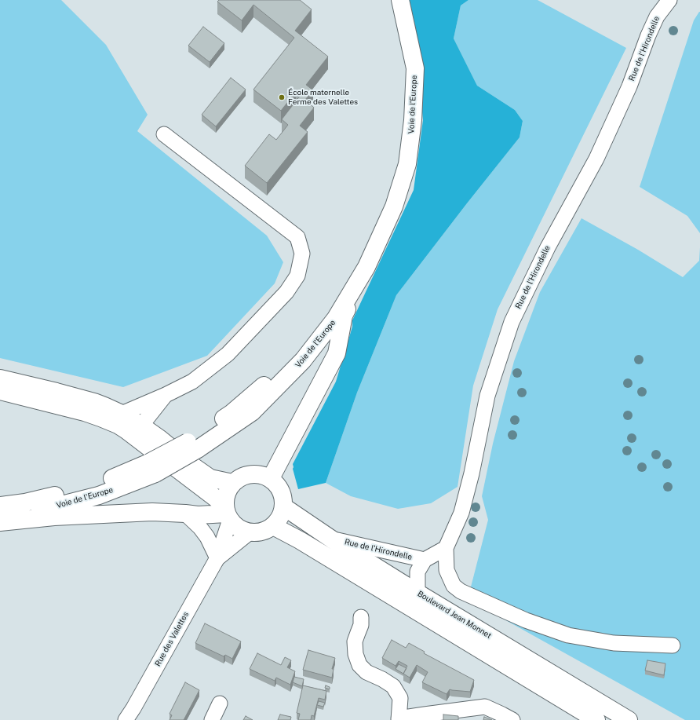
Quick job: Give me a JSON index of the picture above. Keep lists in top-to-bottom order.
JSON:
{
  "streets": {
    "main road": ["Voie de l'Europe", "Boulevard Jean Monnet"],
    "street": ["Rue de l'Hirondelle", "Rue des Valettes"]
  },
  "crossings": [
    ["Rue de l'Hirondelle", "Boulevard Jean Monnet"],
    ["Boulevard Jean Monnet", "Rue des Valettes"]
  ],
  "places": ["École maternelle Ferme des Valettes"]
}
